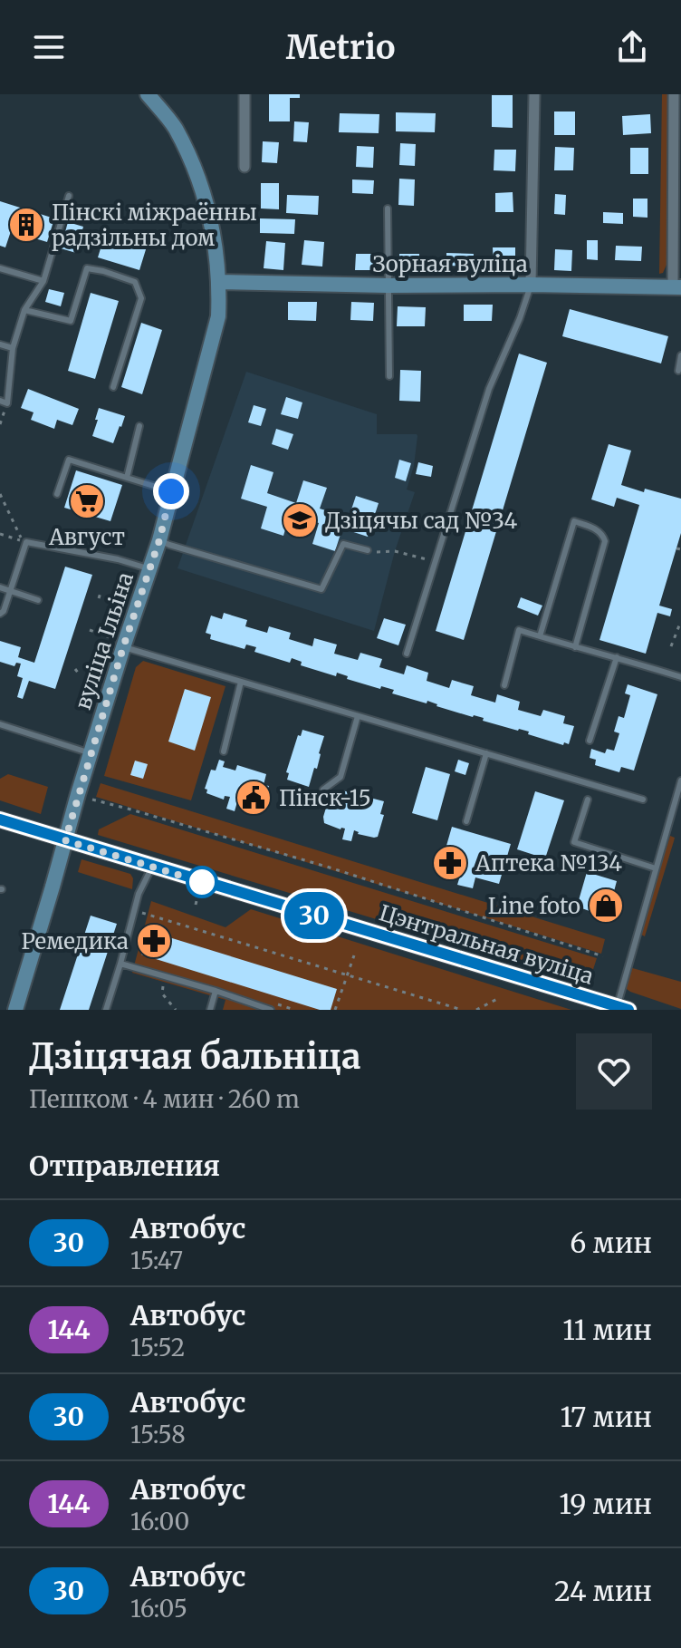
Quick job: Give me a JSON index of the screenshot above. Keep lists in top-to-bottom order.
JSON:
{
  "streets": {
    "street": ["Зорная вуліца", "вуліца Ільіна", "Цэнтральная вуліца"]
  },
  "crossings": [
    ["Зорная вуліца", "вуліца Ільіна"],
    ["вуліца Ільіна", "Цэнтральная вуліца"]
  ],
  "places": {
    "building": ["Пінскі міжраённы радзільны дом"],
    "supermarket": ["Август"],
    "school or university": ["Дзіцячы сад №34"],
    "public building": ["Пінск-15"],
    "pharmacy": ["Аптека №134", "Ремедика"],
    "shop": ["Line foto"]
  },
  "lines": ["bus line 30"],
  "page": {
    "header": "Metrio",
    "on_map": "30",
    "heading": [
      ["Дзіцячая бальніца", "Пешком · 4 мин · 260 m"],
      "Отправления"
    ],
    "list": [
      {
        "mark": "30",
        "name": "Автобус",
        "note": "15:47",
        "value": "6 мин"
      },
      {
        "mark": "144",
        "name": "Автобус",
        "note": "15:52",
        "value": "11 мин"
      },
      {
        "mark": "30",
        "name": "Автобус",
        "note": "15:58",
        "value": "17 мин"
      },
      {
        "mark": "144",
        "name": "Автобус",
        "note": "16:00",
        "value": "19 мин"
      },
      {
        "mark": "30",
        "name": "Автобус",
        "note": "16:05",
        "value": "24 мин"
      }
    ]
  }
}
